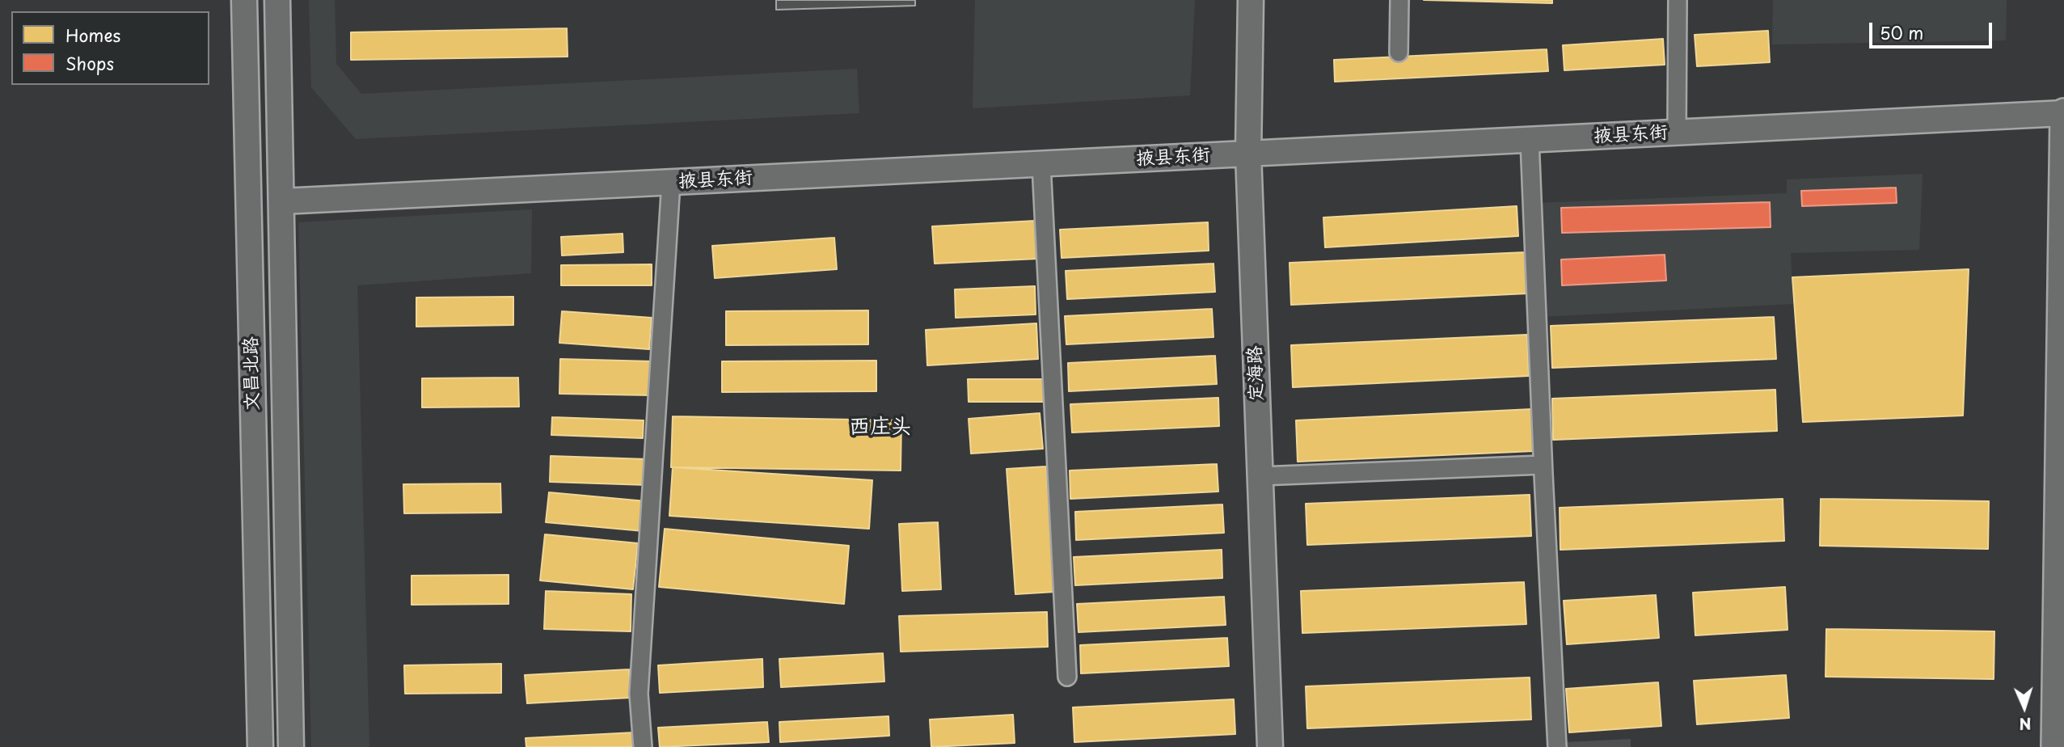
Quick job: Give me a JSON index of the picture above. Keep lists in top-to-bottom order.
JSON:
{
  "streets": {
    "main road": ["掖县东街", "文昌北路", "定海路"]
  },
  "crossings": [
    ["掖县东街", "文昌北路"],
    ["掖县东街", "定海路"]
  ],
  "districts": ["西庄头"],
  "legend": ["Homes", "Shops"],
  "scale_bar": "50 m",
  "north": "bottom"
}
